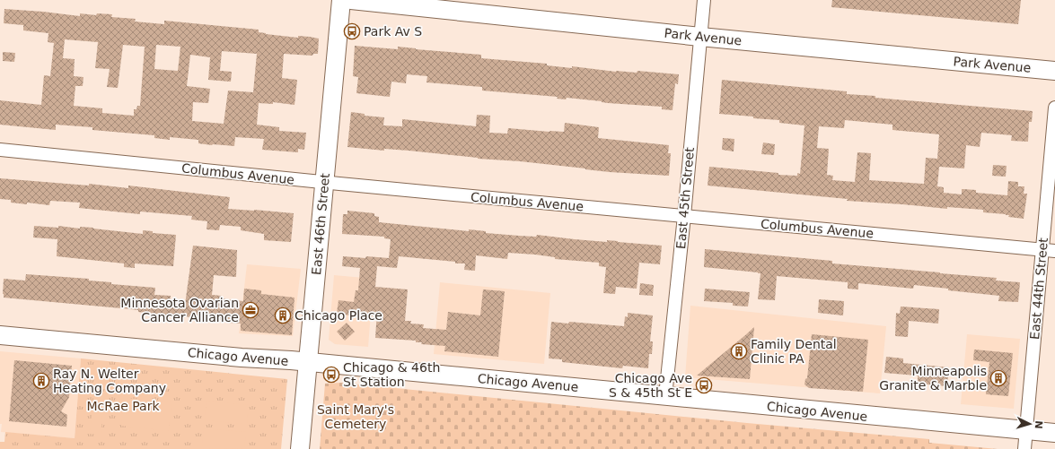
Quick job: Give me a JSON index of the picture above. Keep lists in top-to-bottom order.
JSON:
{
  "streets": {
    "street": [
      "Park Avenue",
      "Columbus Avenue",
      "East 45th Street",
      "East 46th Street",
      "East 44th Street",
      "Chicago Avenue"
    ]
  },
  "crossings": [
    ["Park Avenue", "East 45th Street"],
    ["Columbus Avenue", "East 45th Street"],
    ["Columbus Avenue", "East 46th Street"],
    ["Columbus Avenue", "East 44th Street"],
    ["East 45th Street", "Chicago Avenue"],
    ["East 46th Street", "Chicago Avenue"],
    ["East 44th Street", "Chicago Avenue"]
  ],
  "parks": ["McRae Park", "Saint Mary's Cemetery"],
  "places": {
    "bus stop": ["Park Av S", "Chicago & 46th St Station", "Chicago Ave S & 45th St E"],
    "office": ["Minnesota Ovarian Cancer Alliance"],
    "building": [
      "Chicago Place",
      "Family Dental Clinic PA",
      "Minneapolis Granite & Marble",
      "Ray N. Welter Heating Company"
    ]
  },
  "north": "right"
}
